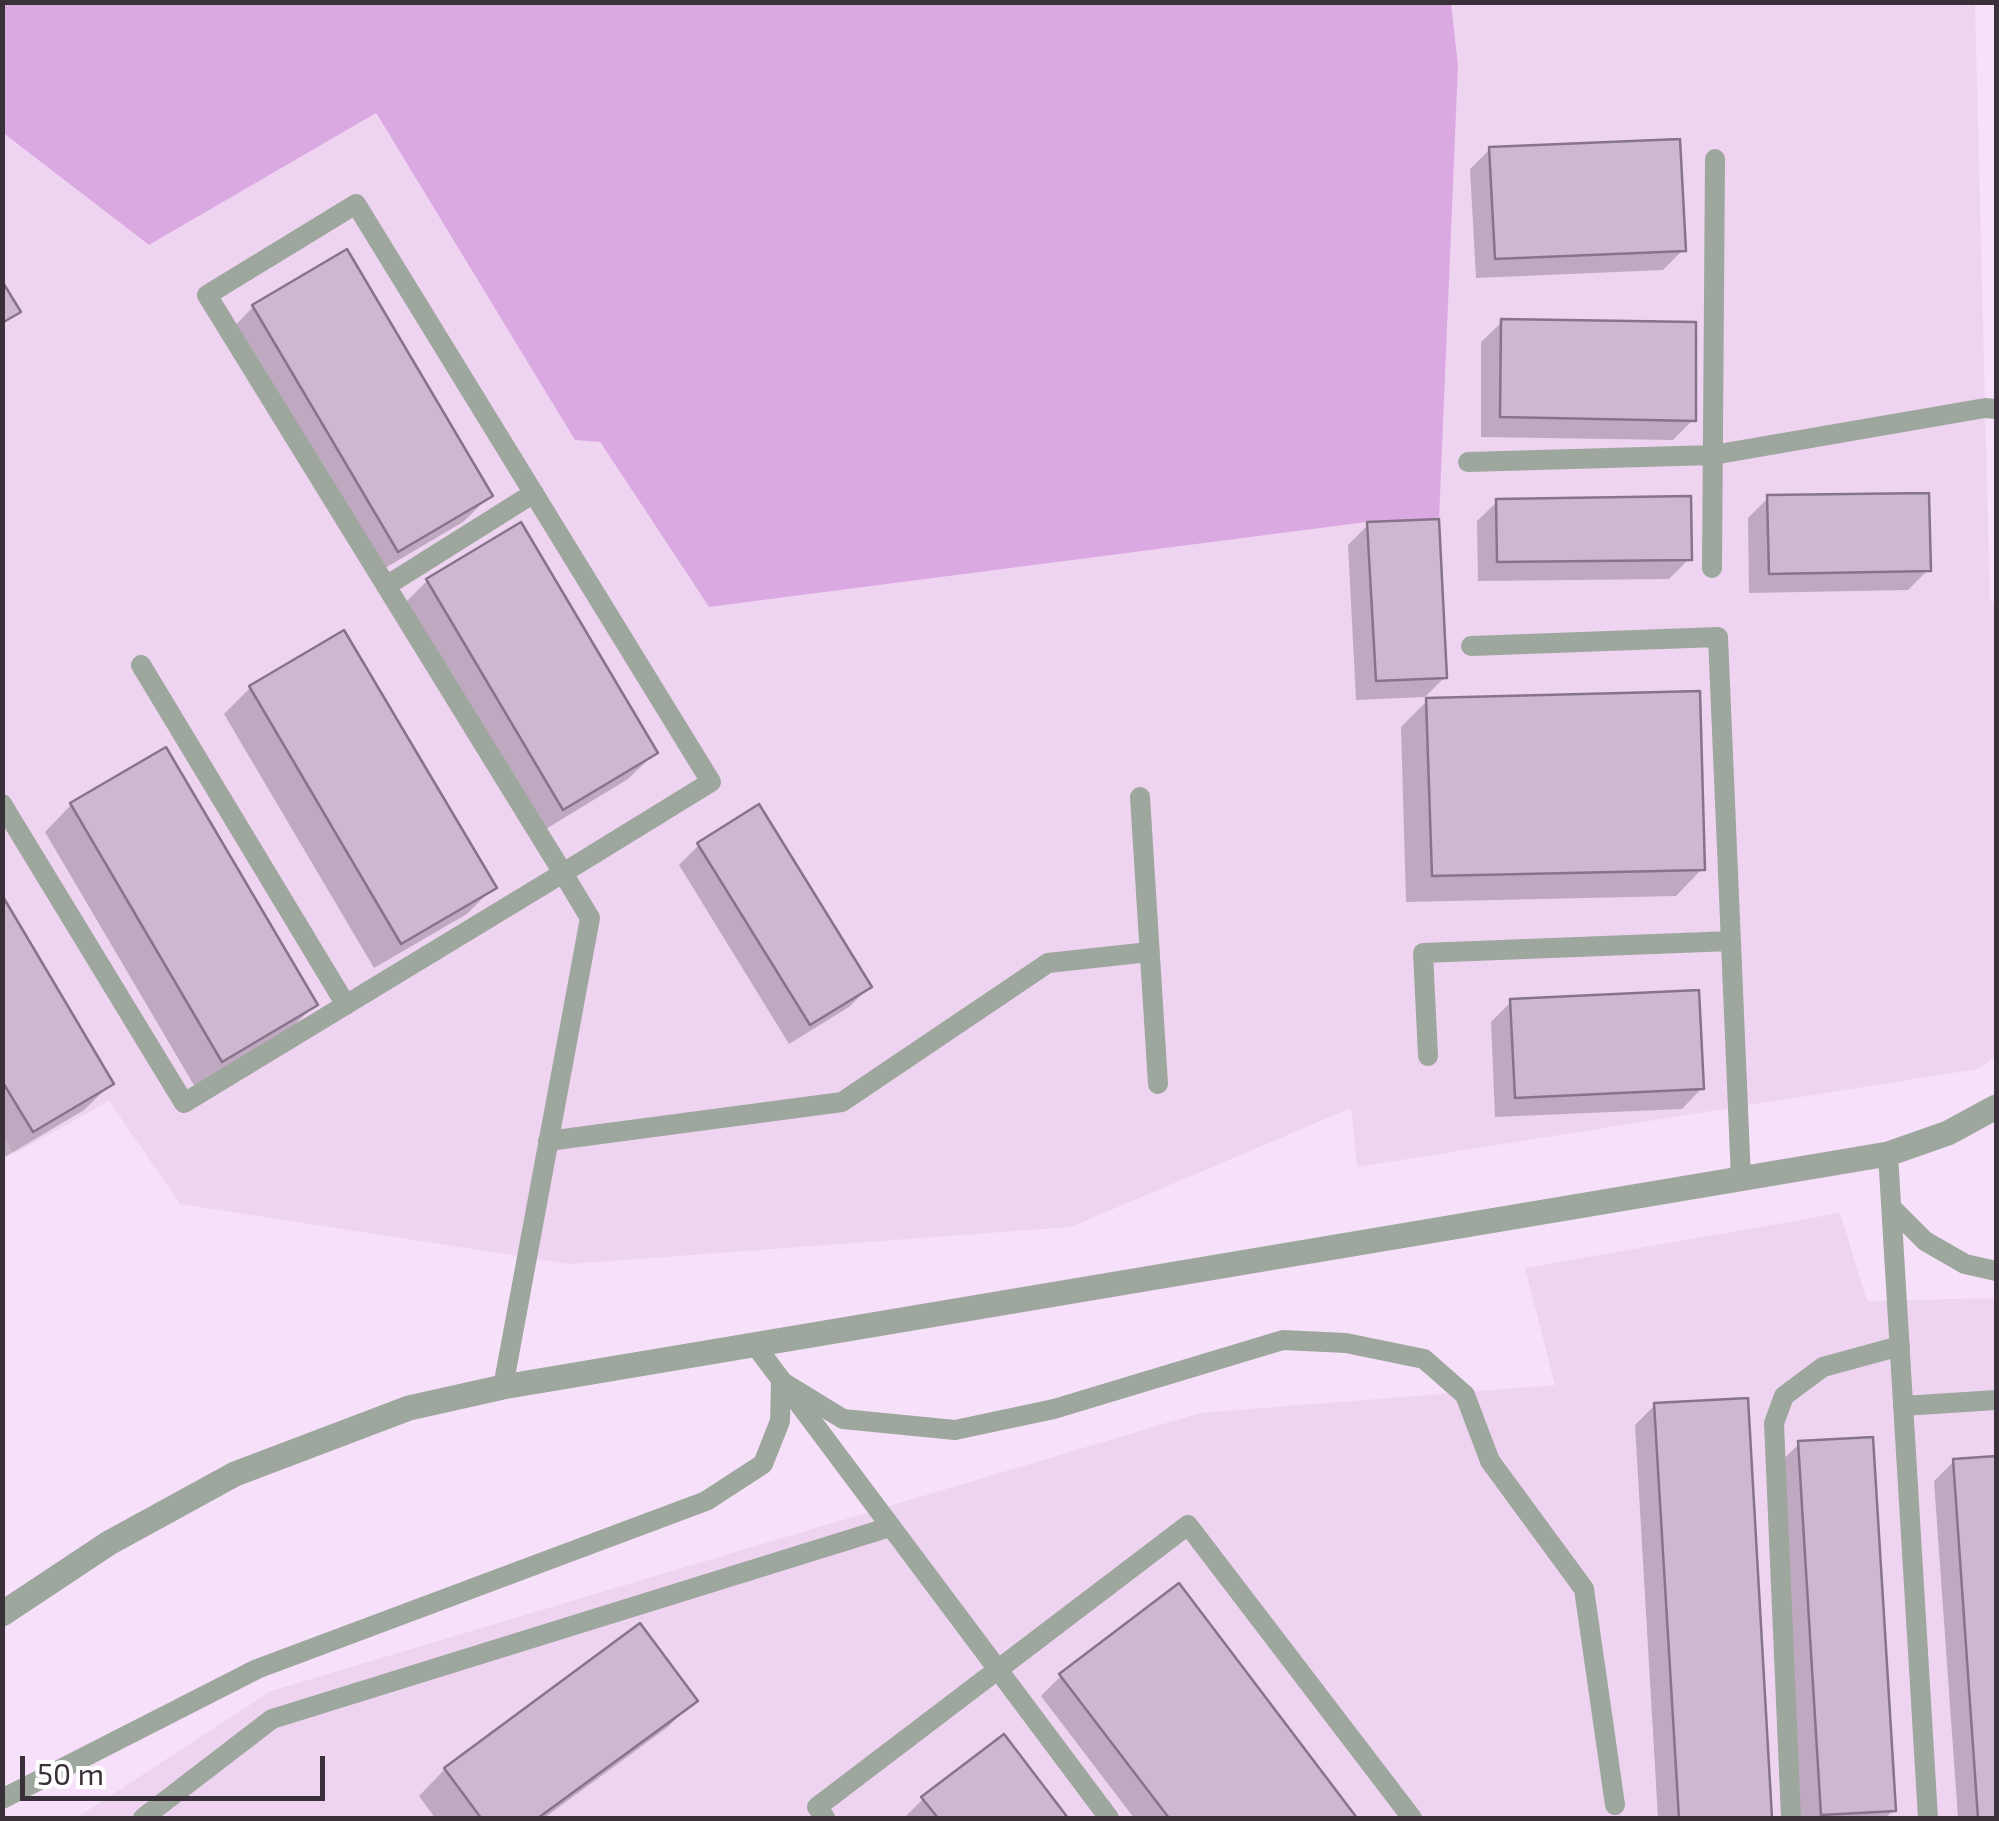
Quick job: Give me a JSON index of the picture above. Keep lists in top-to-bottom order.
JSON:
{
  "scale_bar": "50 m"
}
